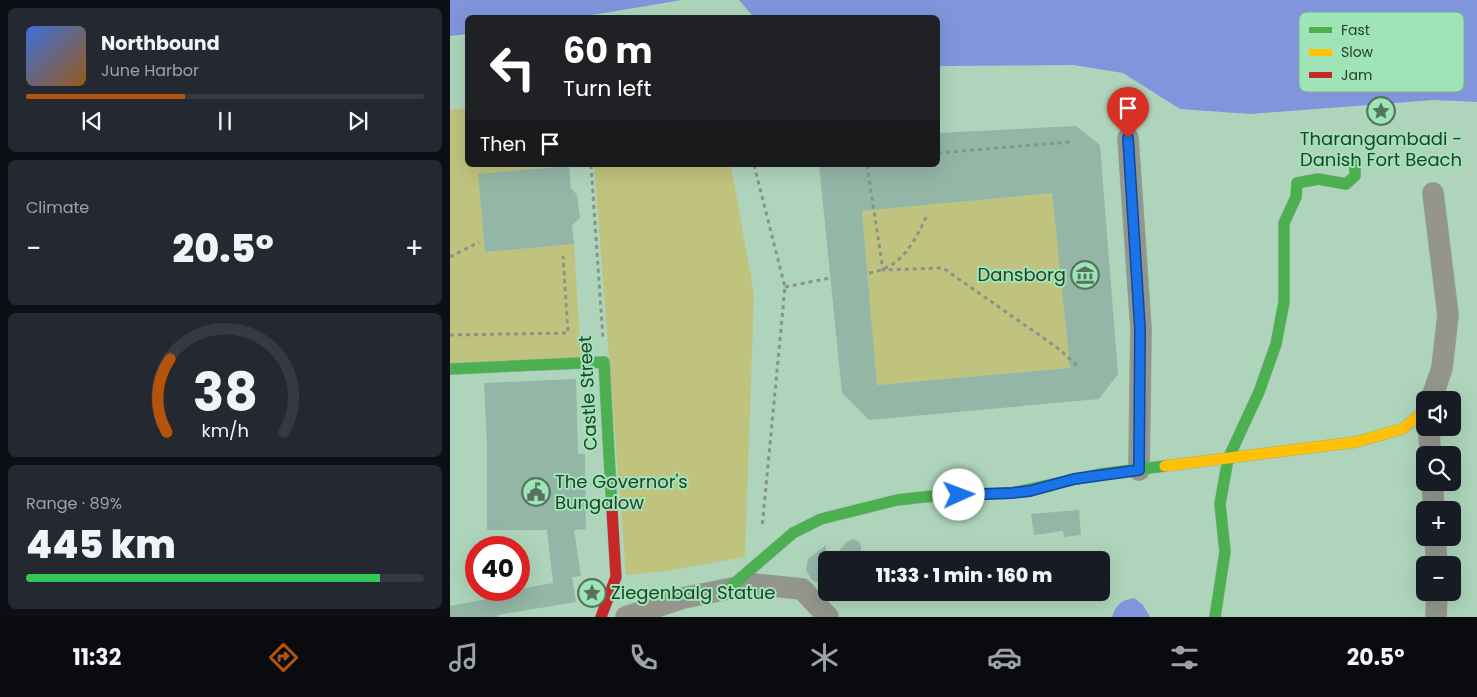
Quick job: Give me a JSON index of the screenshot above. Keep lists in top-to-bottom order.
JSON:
{
  "streets": {
    "street": ["Castle Street"]
  },
  "places": {
    "place": ["Tharangambadi - Danish Fort Beach", "Ziegenbalg Statue"],
    "museum": ["Dansborg"],
    "public building": ["The Governor's Bungalow"]
  },
  "legend": ["Fast", "Slow", "Jam"],
  "page": {
    "turn": ["60 m", "Turn left"],
    "song": ["Northbound", "June Harbor"],
    "then": "Then",
    "tile": [
      "Climate",
      ["Range · 89%", "445 km"]
    ],
    "heat": ["−", "20.5°", "+"],
    "map_buttons": ["+", "−"],
    "limit": "40",
    "trip": "11:33 · 1 min · 160 m",
    "tabs": ["11:32", "20.5°"],
    "gauge": ["38", "km/h"]
  }
}
